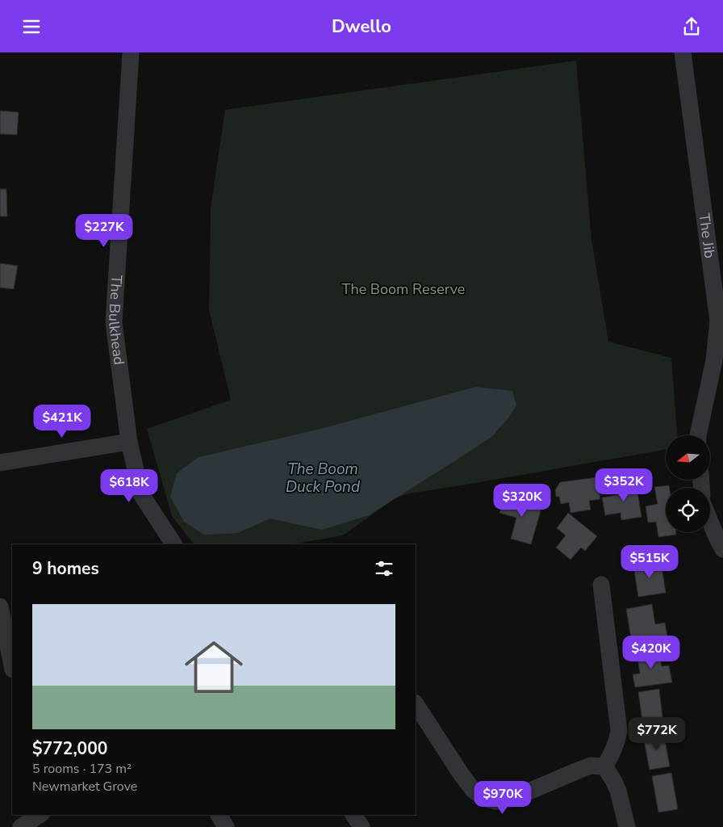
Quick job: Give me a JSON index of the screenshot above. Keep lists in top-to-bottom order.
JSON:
{
  "streets": {
    "street": ["The Jib", "The Bulkhead"]
  },
  "water": ["The Boom Duck Pond"],
  "parks": ["The Boom Reserve"],
  "north": "left",
  "page": {
    "header": "Dwello",
    "price": [
      "$227K",
      "$421K",
      "$352K",
      "$618K",
      "$320K",
      "$515K",
      "$420K",
      "$772K",
      "$970K"
    ],
    "heading": "9 homes",
    "list": [
      {
        "name": "$772,000",
        "note": "5 rooms · 173 m² · Newmarket Grove"
      }
    ]
  }
}
